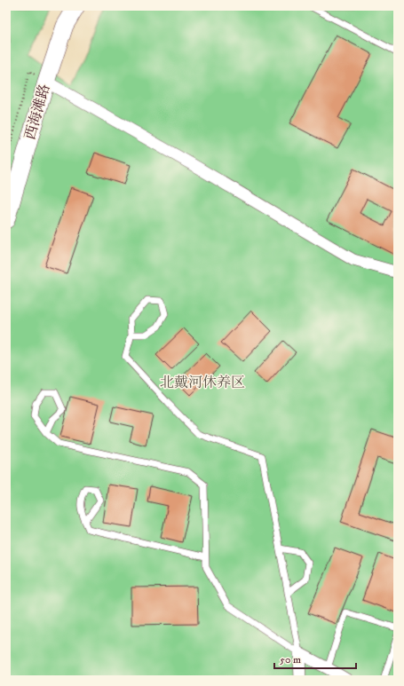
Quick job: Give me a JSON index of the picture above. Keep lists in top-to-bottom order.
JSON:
{
  "streets": {
    "main road": ["西海滩路"]
  },
  "parks": ["北戴河休养区"],
  "scale_bar": "50 m"
}
